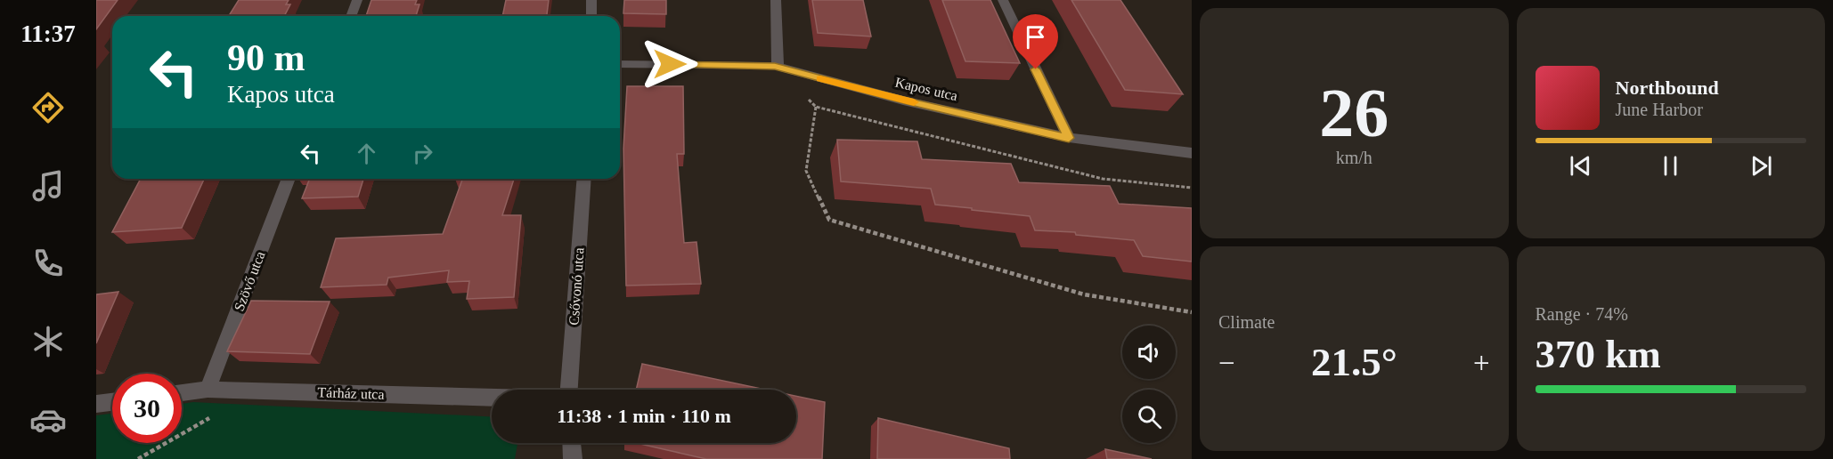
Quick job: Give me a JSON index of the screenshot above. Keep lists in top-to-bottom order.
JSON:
{
  "streets": {
    "street": [
      "Kapos utca",
      "Szövő utca",
      "Csővonó utca",
      "Tárház utca"
    ]
  },
  "crossings": [
    ["Szövő utca", "Tárház utca"]
  ],
  "page": {
    "tabs": "11:37",
    "tile": [
      ["26", "km/h"],
      "Climate",
      ["Range · 74%", "370 km"]
    ],
    "turn": ["90 m", "Kapos utca"],
    "song": ["Northbound", "June Harbor"],
    "heat": ["−", "21.5°", "+"],
    "limit": "30",
    "trip": "11:38 · 1 min · 110 m"
  }
}
